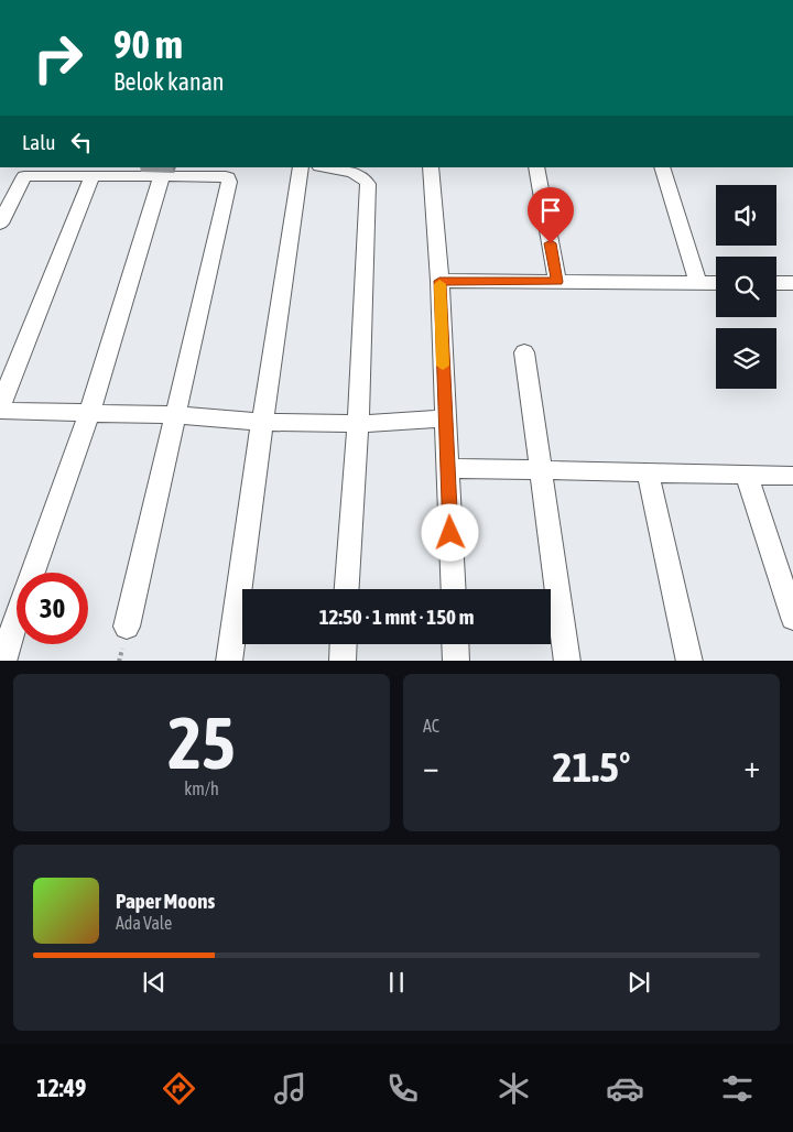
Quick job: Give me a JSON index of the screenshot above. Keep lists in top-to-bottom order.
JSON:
{
  "page": {
    "turn": ["90 m", "Belok kanan"],
    "then": "Lalu",
    "limit": "30",
    "trip": "12:50 · 1 mnt · 150 m",
    "tile": [
      ["25", "km/h"],
      "AC"
    ],
    "heat": ["−", "21.5°", "+"],
    "song": ["Paper Moons", "Ada Vale"],
    "tabs": "12:49"
  }
}
